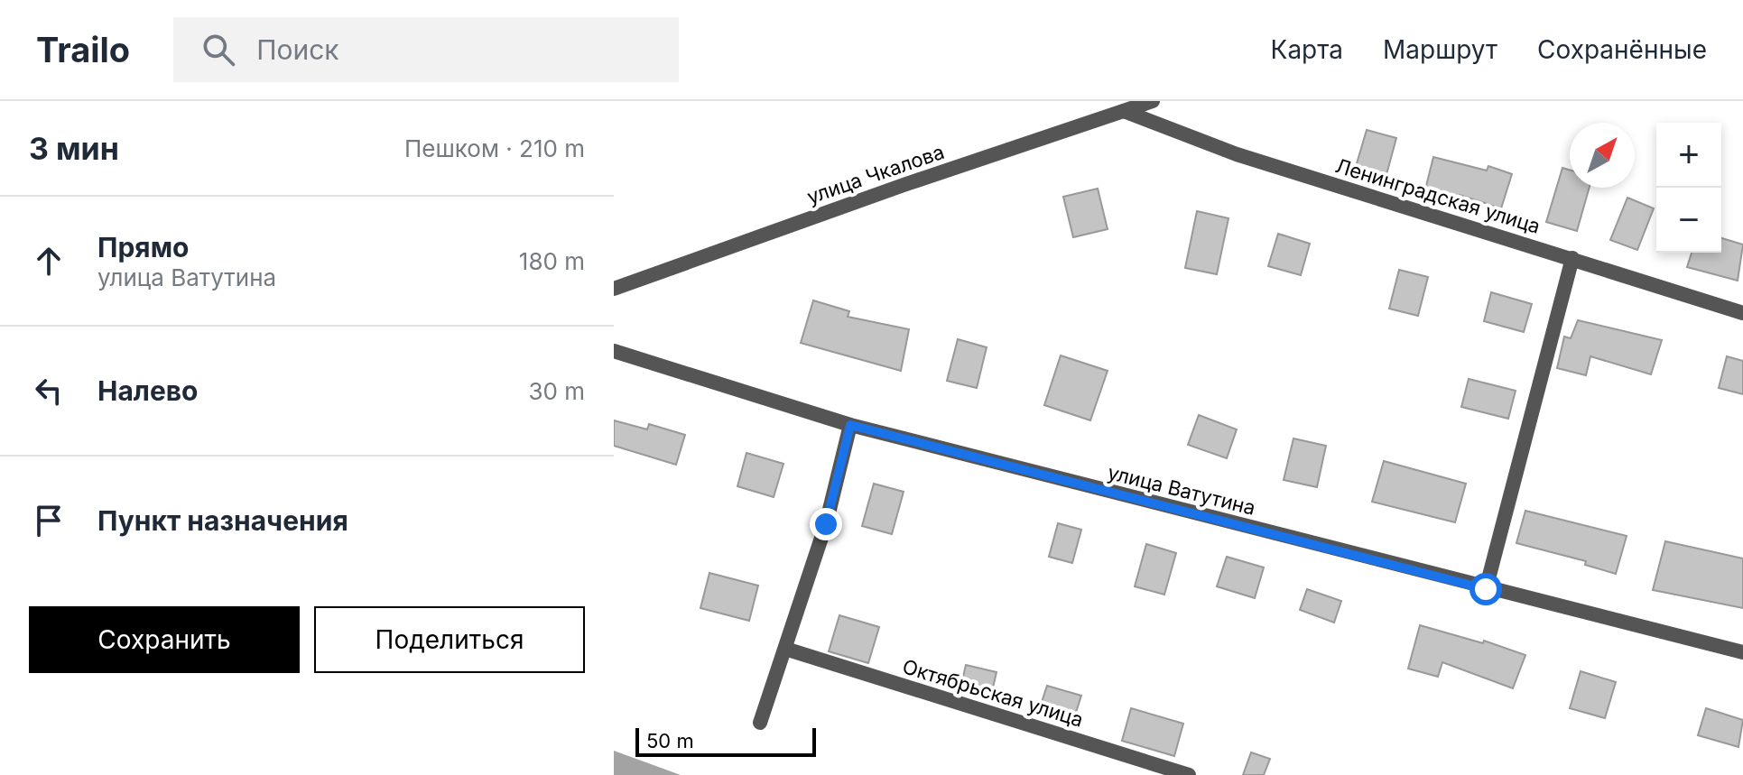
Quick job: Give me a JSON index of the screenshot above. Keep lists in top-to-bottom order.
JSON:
{
  "streets": {
    "street": [
      "улица Чкалова",
      "Ленинградская улица",
      "улица Ватутина",
      "Октябрьская улица"
    ]
  },
  "crossings": [
    ["улица Чкалова", "Ленинградская улица"]
  ],
  "scale_bar": "50 m",
  "north": "top right",
  "page": {
    "header": "Trailo",
    "search": "Поиск",
    "nav": ["Карта", "Маршрут", "Сохранённые"],
    "heading": ["3 мин", "Пешком · 210 m"],
    "map_buttons": ["+", "−"],
    "list": [
      ["Прямо", "улица Ватутина", "180 m"],
      ["Налево", "30 m"],
      "Пункт назначения"
    ],
    "buttons": ["Сохранить", "Поделиться"],
    "scale": "50 m"
  }
}
